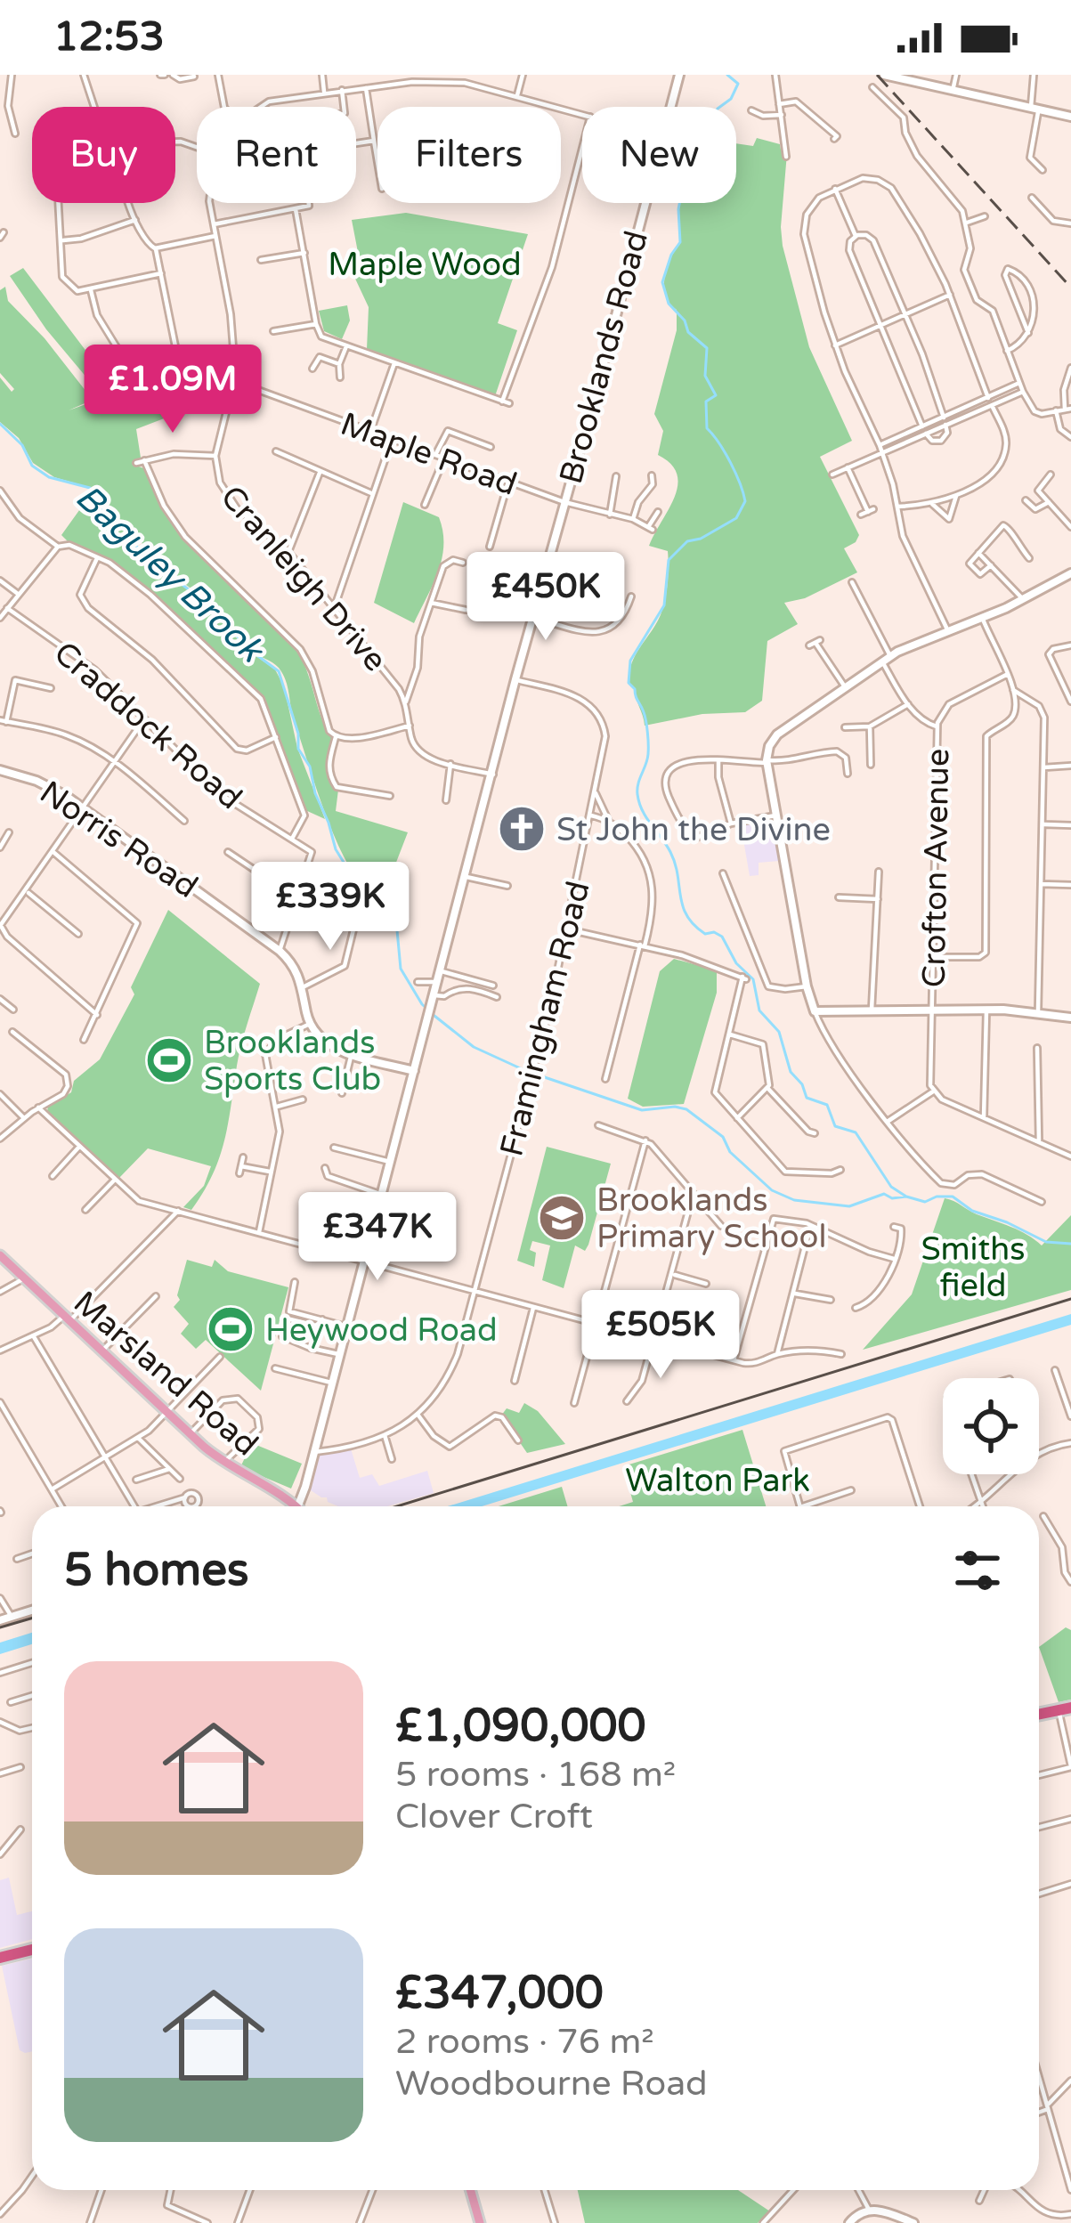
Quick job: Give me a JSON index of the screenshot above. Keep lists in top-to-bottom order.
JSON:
{
  "streets": {
    "main road": ["Marsland Road"],
    "street": [
      "Brooklands Road",
      "Maple Road",
      "Cranleigh Drive",
      "Craddock Road",
      "Norris Road",
      "Crofton Avenue",
      "Framingham Road"
    ]
  },
  "crossings": [
    ["Brooklands Road", "Maple Road"],
    ["Brooklands Road", "Framingham Road"],
    ["Maple Road", "Cranleigh Drive"]
  ],
  "water": ["Baguley Brook"],
  "parks": ["Maple Wood", "Smiths field", "Walton Park"],
  "places": {
    "church": ["St John the Divine"],
    "sports": ["Brooklands Sports Club", "Heywood Road"],
    "school or university": ["Brooklands Primary School"]
  },
  "page": {
    "status": "12:53",
    "chip": [
      "Buy",
      "Rent",
      "Filters",
      "New"
    ],
    "price": [
      "£1.09M",
      "£450K",
      "£339K",
      "£347K",
      "£505K"
    ],
    "heading": "5 homes",
    "list": [
      {
        "name": "£1,090,000",
        "note": "5 rooms · 168 m² · Clover Croft"
      },
      {
        "name": "£347,000",
        "note": "2 rooms · 76 m² · Woodbourne Road"
      }
    ]
  }
}
